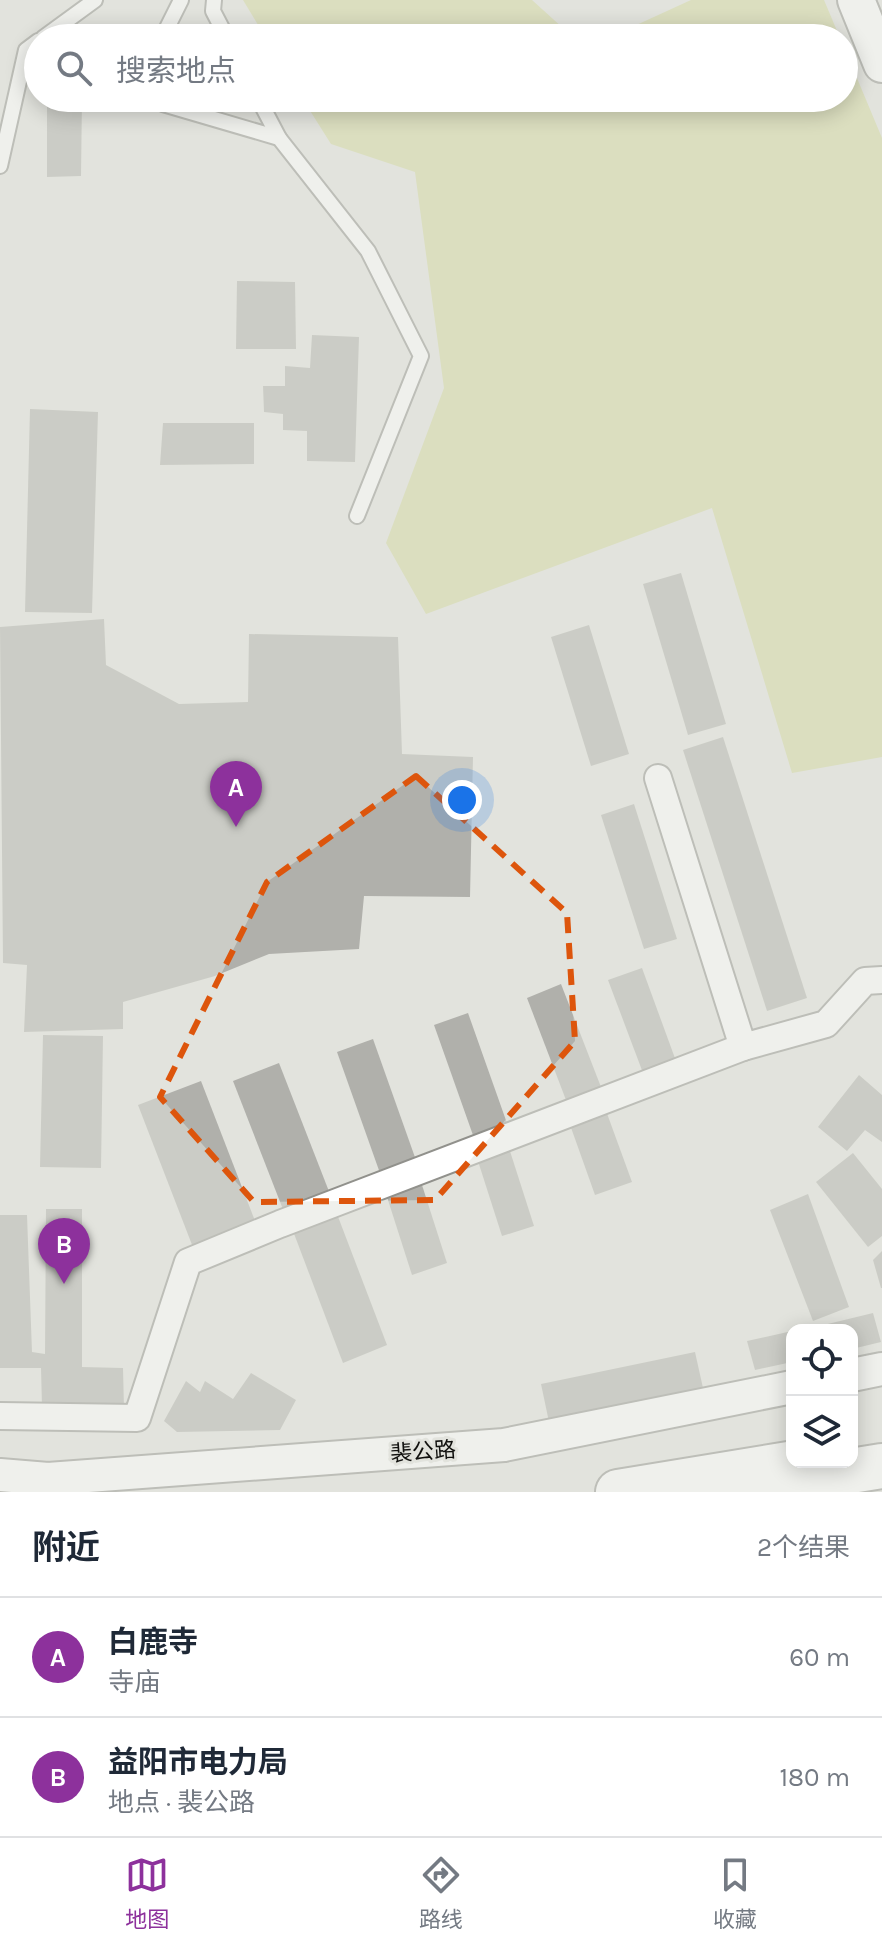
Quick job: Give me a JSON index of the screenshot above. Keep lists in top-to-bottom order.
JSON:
{
  "streets": {
    "street": ["裴公路"]
  },
  "page": {
    "search": "搜索地点",
    "pins": ["A", "B"],
    "heading": ["附近", "2个结果"],
    "list": [
      {
        "mark": "A",
        "name": "白鹿寺",
        "note": "寺庙",
        "value": "60 m"
      },
      {
        "mark": "B",
        "name": "益阳市电力局",
        "note": "地点 · 裴公路",
        "value": "180 m"
      }
    ],
    "nav": ["地图", "路线", "收藏"]
  }
}
